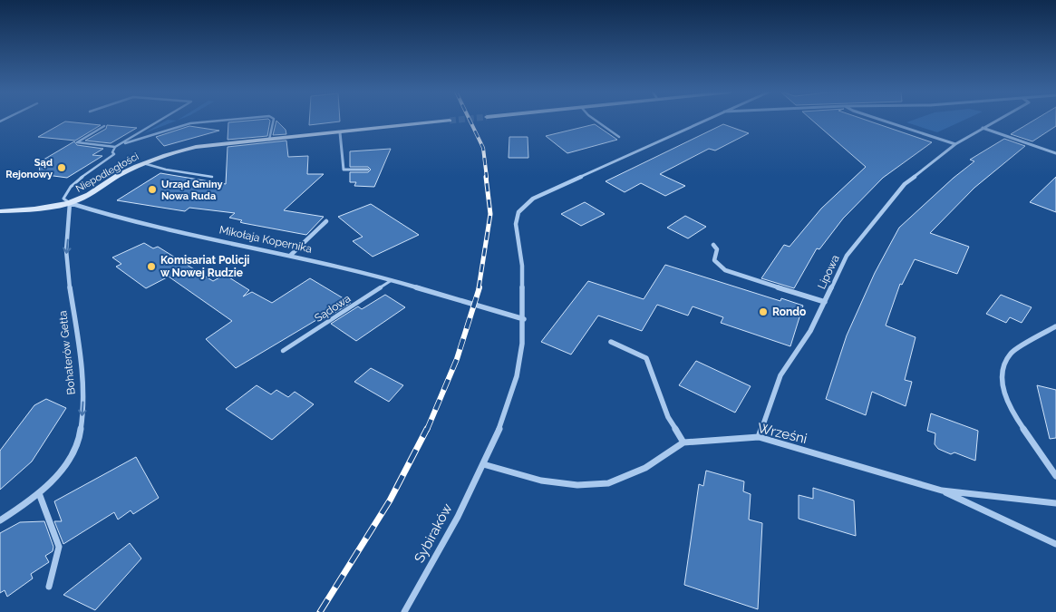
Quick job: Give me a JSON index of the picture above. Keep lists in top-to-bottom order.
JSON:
{
  "streets": {
    "street": [
      "Niepodległości",
      "Mikołaja Kopernika",
      "Lipowa",
      "Bohaterów Getta",
      "Wrześni",
      "Sybiraków"
    ],
    "lane": ["Sądowa"]
  },
  "crossings": [
    ["Niepodległości", "Mikołaja Kopernika"],
    ["Niepodległości", "Bohaterów Getta"],
    ["Mikołaja Kopernika", "Sądowa"],
    ["Mikołaja Kopernika", "Bohaterów Getta"],
    ["Mikołaja Kopernika", "Sybiraków"],
    ["Lipowa", "Wrześni"],
    ["Wrześni", "Sybiraków"]
  ],
  "one_way": ["Bohaterów Getta"],
  "places": [
    "Sąd Rejonowy",
    "Urząd Gminy Nowa Ruda",
    "Komisariat Policji w Nowej Rudzie",
    "Rondo"
  ]
}
